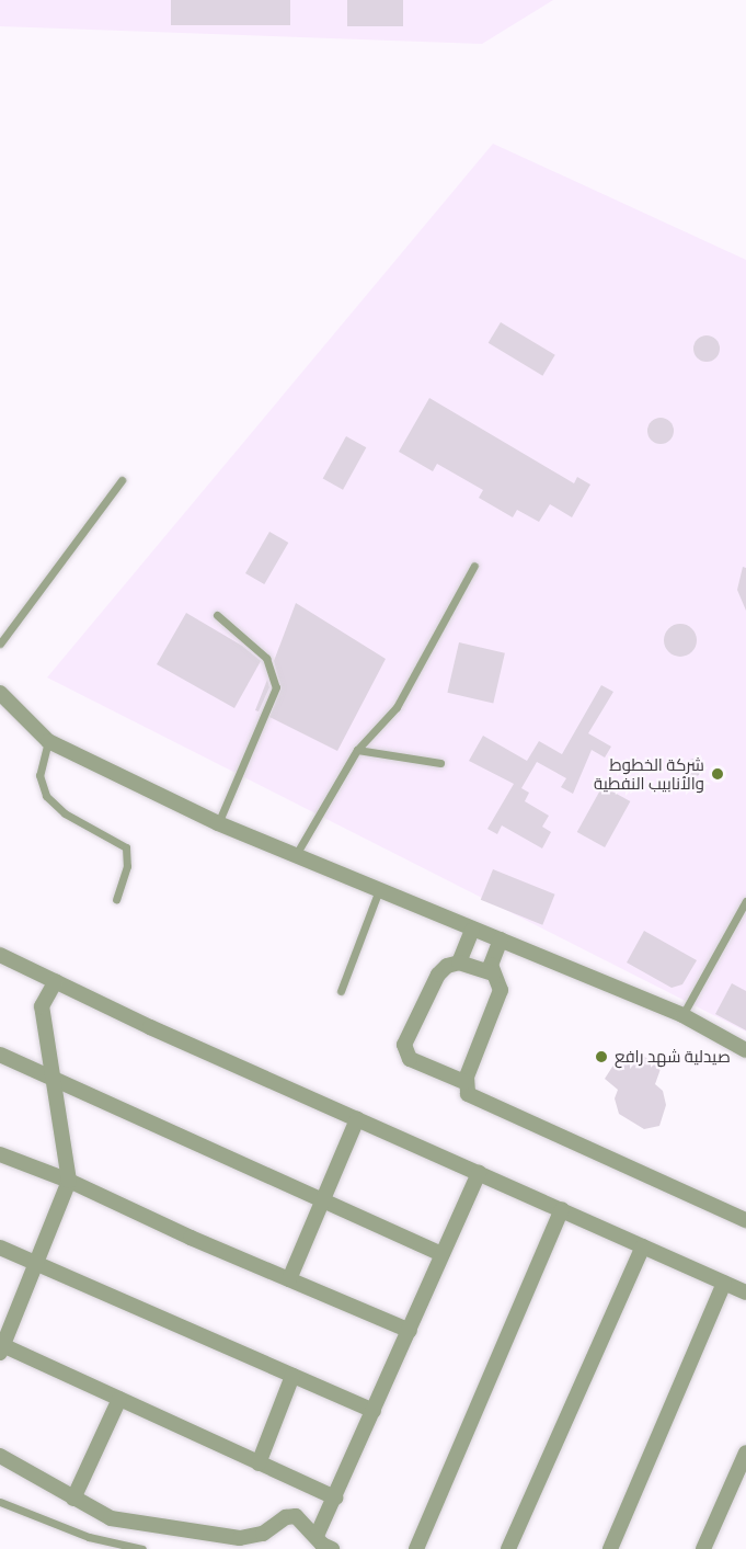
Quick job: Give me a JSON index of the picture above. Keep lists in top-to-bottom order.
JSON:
{
  "places": ["شركة الخطوط والأنابيب النفطية", "صيدلية شهد رافع"]
}
